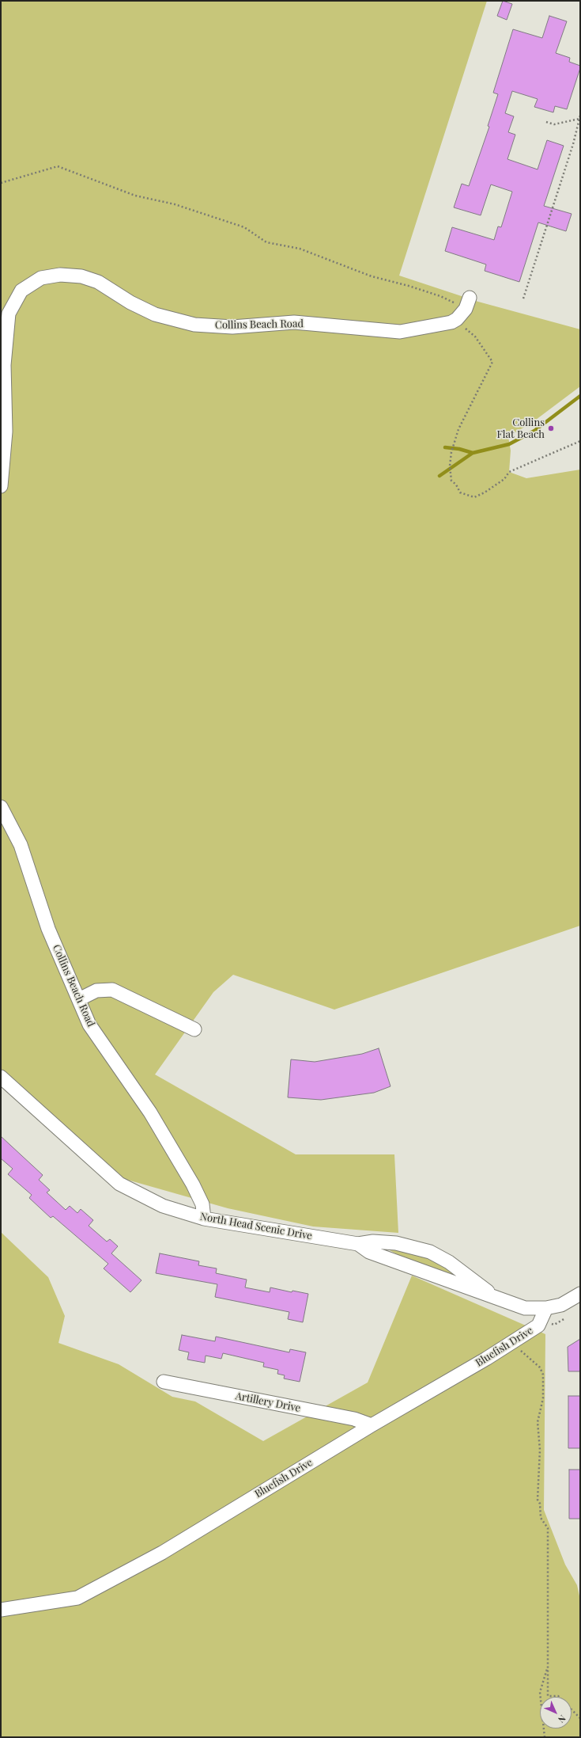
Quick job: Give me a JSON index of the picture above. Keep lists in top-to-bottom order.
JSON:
{
  "streets": {
    "street": [
      "Collins Beach Road",
      "North Head Scenic Drive",
      "Bluefish Drive",
      "Artillery Drive"
    ]
  },
  "crossings": [
    ["Collins Beach Road", "North Head Scenic Drive"],
    ["North Head Scenic Drive", "Bluefish Drive"],
    ["Bluefish Drive", "Artillery Drive"]
  ],
  "places": ["Collins Flat Beach"],
  "north": "bottom right"
}
